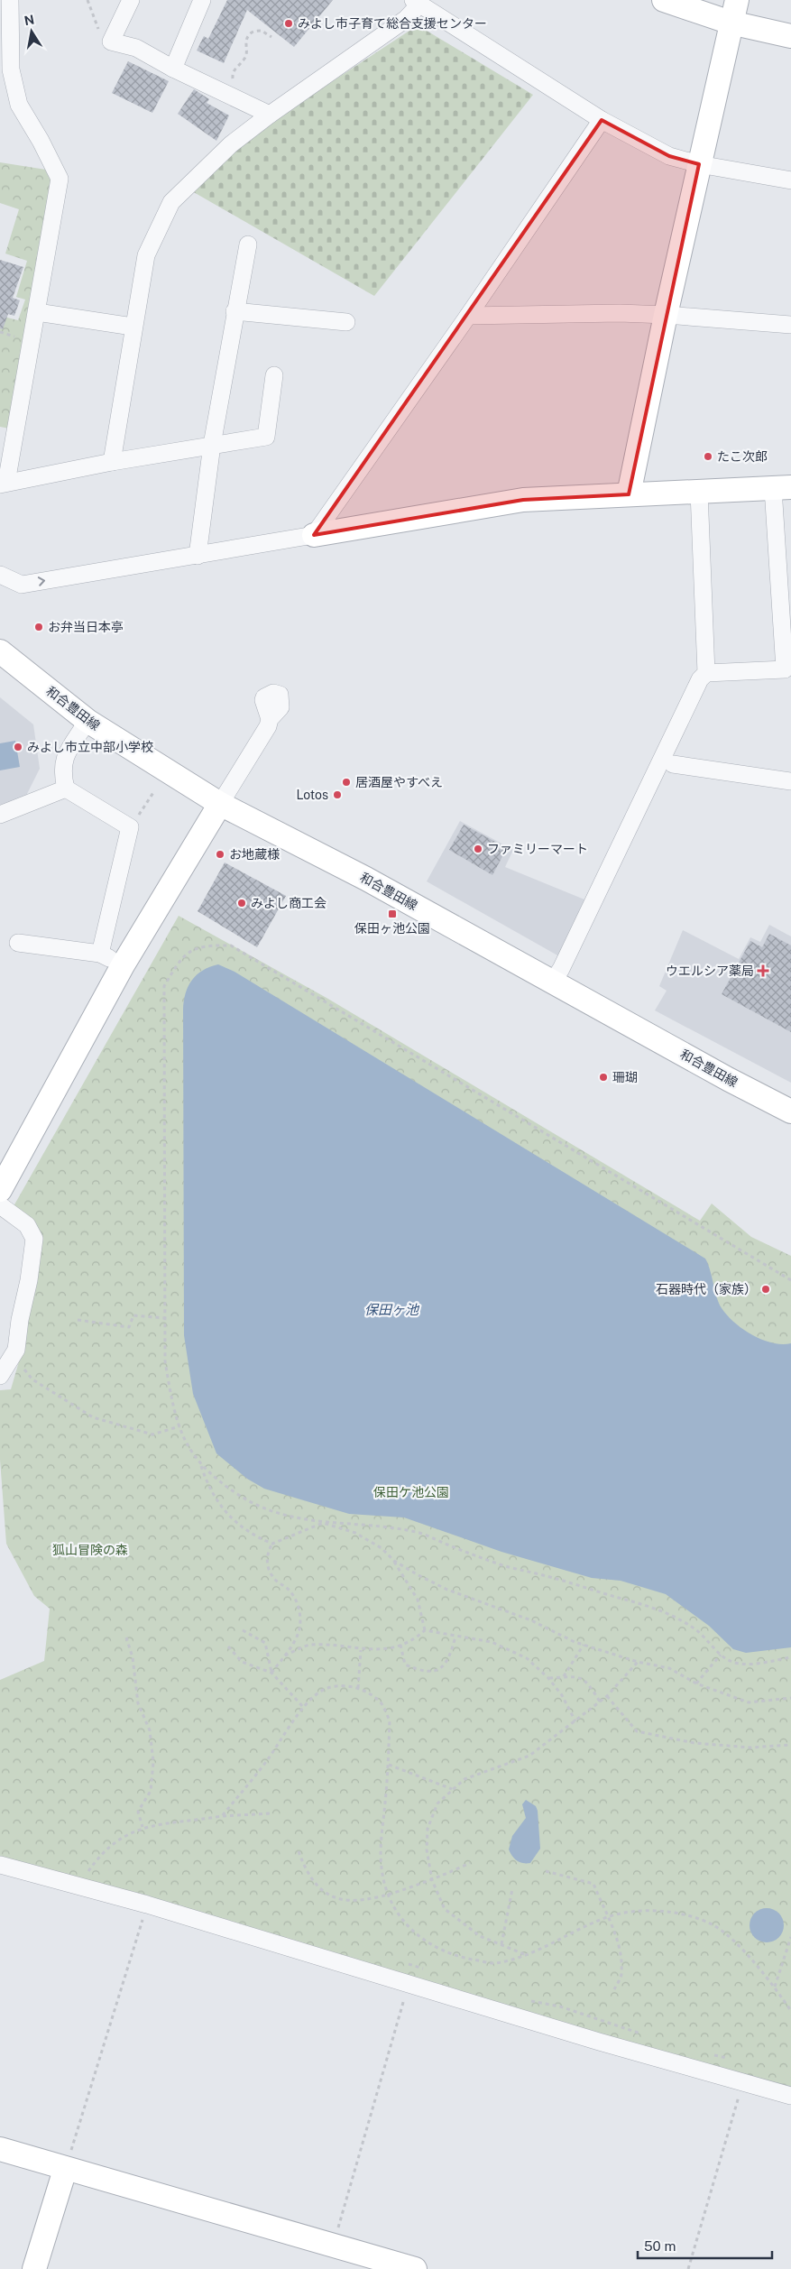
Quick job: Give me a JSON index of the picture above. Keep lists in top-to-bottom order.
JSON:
{
  "streets": {
    "street": ["和合豊田線"]
  },
  "water": ["保田ヶ池"],
  "parks": ["保田ケ池公園", "狐山冒険の森"],
  "places": {
    "other": [
      "みよし市子育て総合支援センター",
      "たこ次郎",
      "お弁当日本亭",
      "みよし市立中部小学校",
      "居酒屋やすべえ",
      "Lotos",
      "ファミリーマート",
      "お地蔵様",
      "みよし商工会",
      "珊瑚",
      "石器時代（家族）"
    ],
    "transit": ["保田ヶ池公園"],
    "health": ["ウエルシア薬局"]
  },
  "scale_bar": "50 m",
  "north": "top"
}
